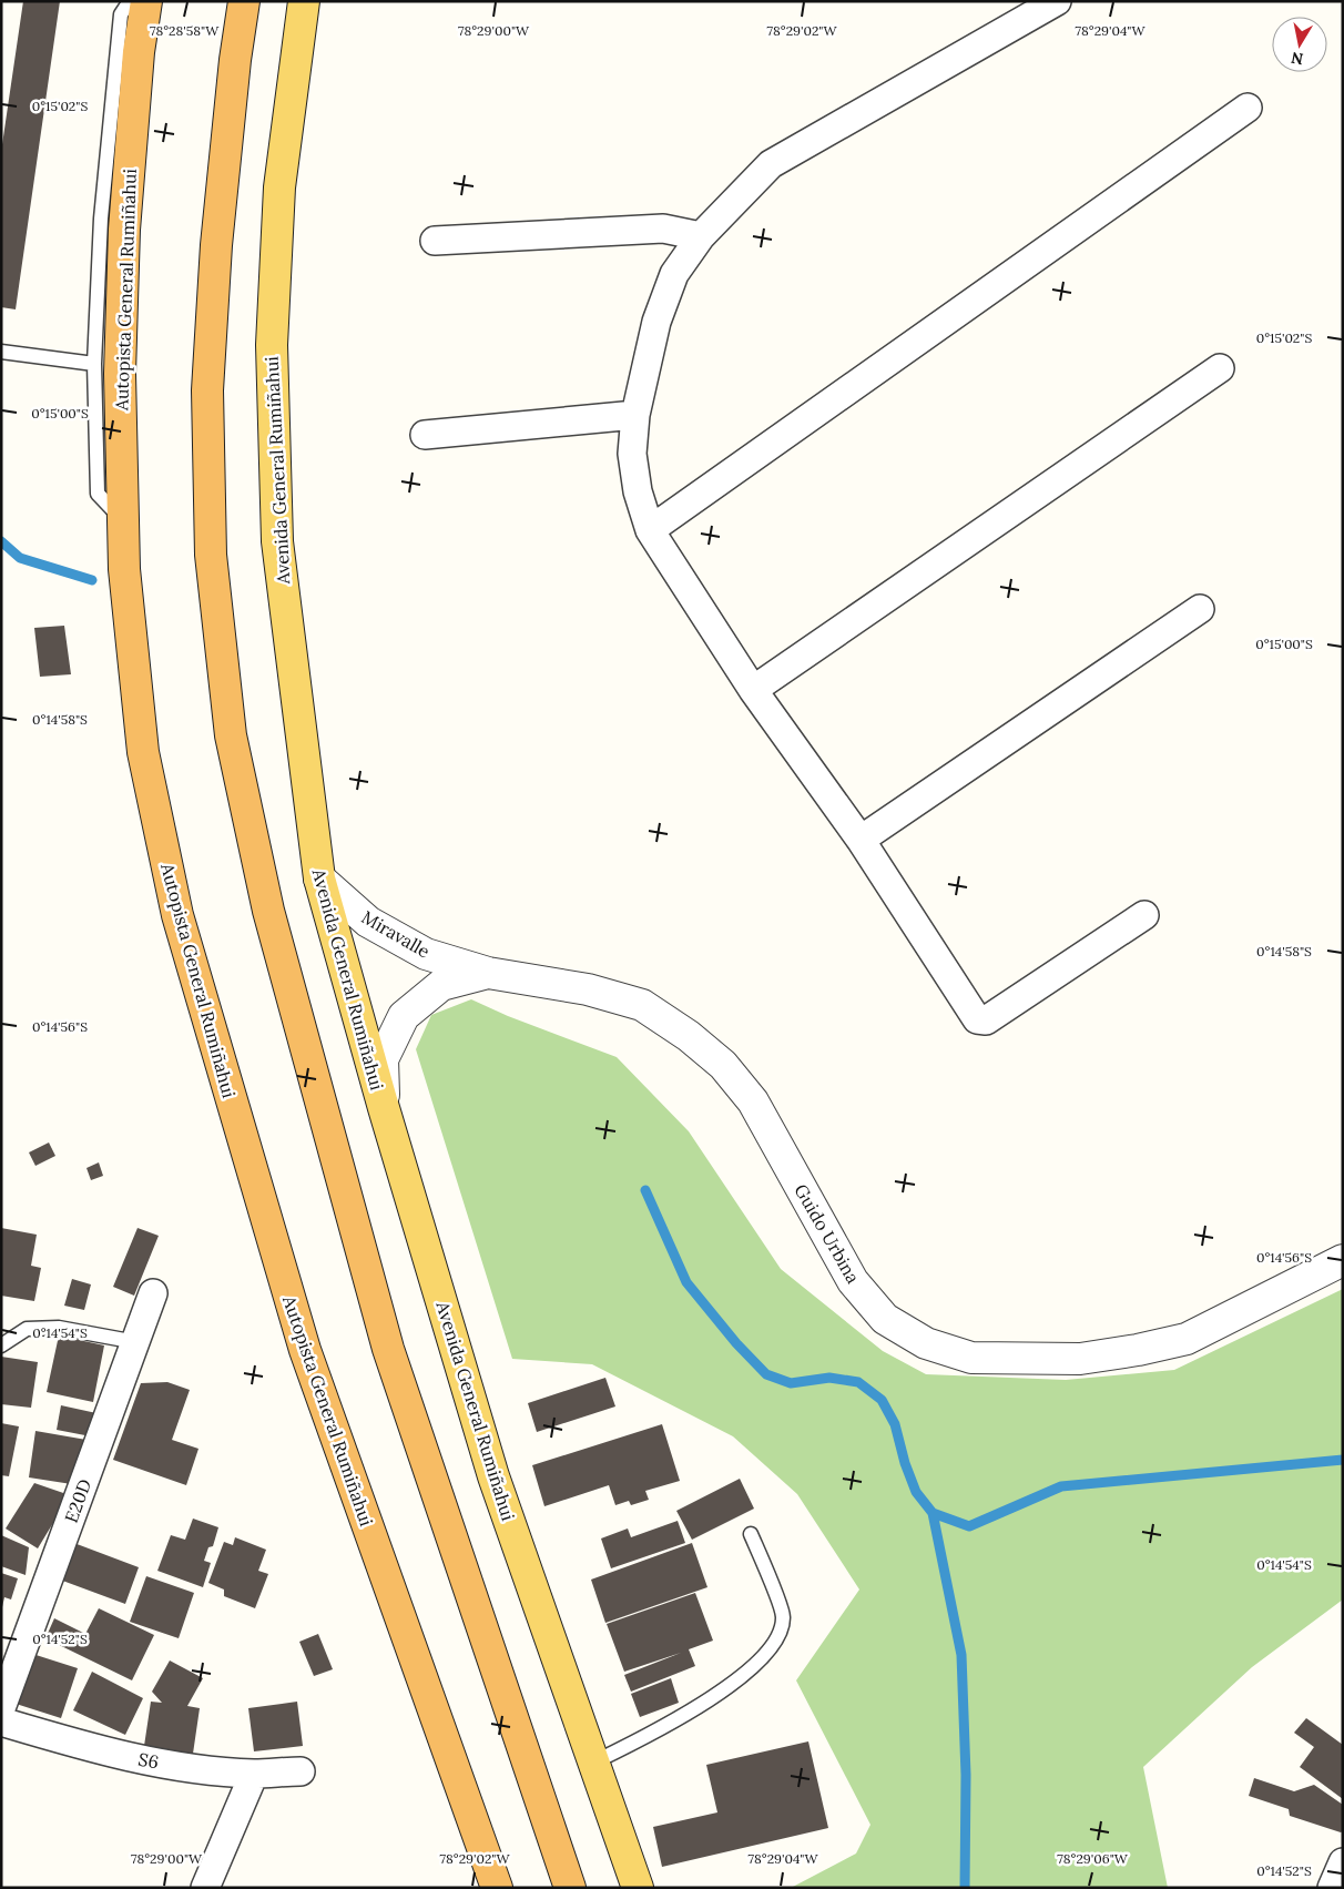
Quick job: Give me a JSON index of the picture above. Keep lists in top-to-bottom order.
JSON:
{
  "streets": {
    "highway": ["Autopista General Rumiñahui"],
    "main road": ["Avenida General Rumiñahui"],
    "street": [
      "Miravalle",
      "Guido Urbina",
      "E20D",
      "S6"
    ]
  },
  "crossings": [
    ["Avenida General Rumiñahui", "Miravalle"],
    ["Miravalle", "Guido Urbina"]
  ],
  "north": "bottom",
  "coordinates": [
    "78°29'00\"W",
    "78°29'02\"W",
    "78°29'04\"W",
    "78°28'58\"W",
    "0°15'02\"S",
    "0°15'00\"S",
    "0°14'58\"S",
    "0°14'56\"S",
    "0°14'54\"S",
    "0°14'52\"S",
    "78°29'06\"W"
  ]
}
